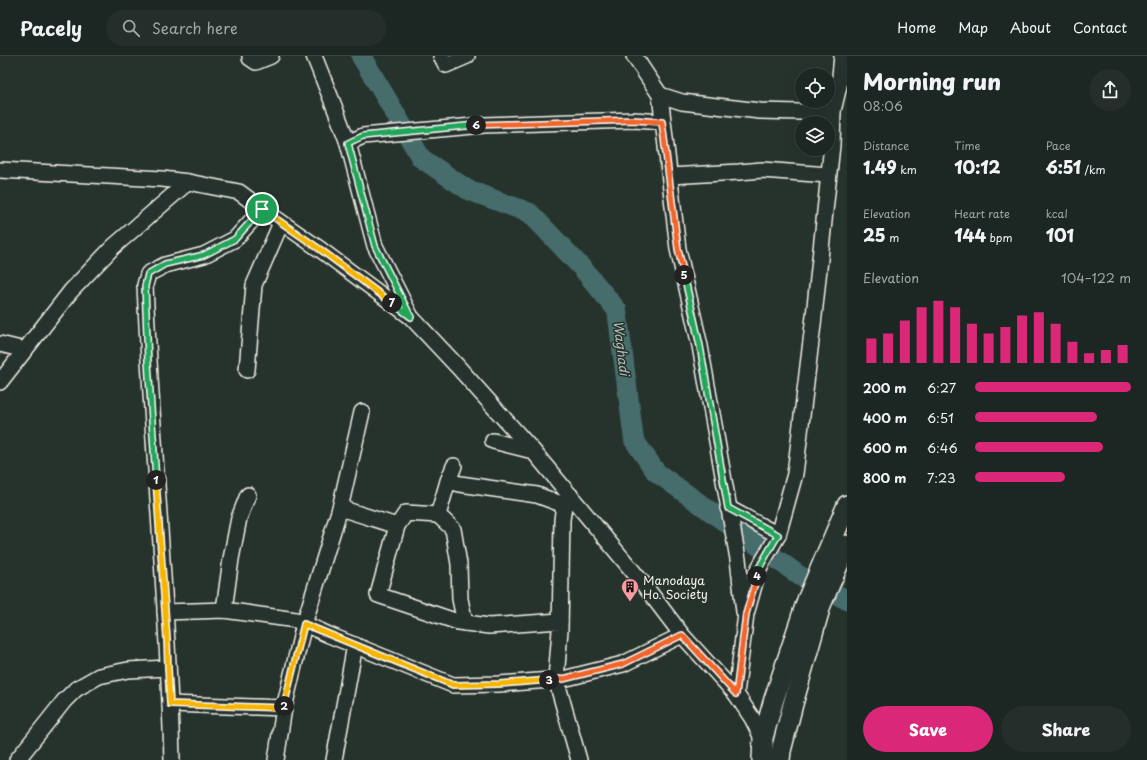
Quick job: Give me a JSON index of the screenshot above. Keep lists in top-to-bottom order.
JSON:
{
  "water": ["Waghadi"],
  "places": {
    "building": ["Manodaya Ho. Society"]
  },
  "page": {
    "header": "Pacely",
    "search": "Search here",
    "nav": [
      "Home",
      "Map",
      "About",
      "Contact"
    ],
    "heading": ["Morning run", "08:06"],
    "pins": [
      "6",
      "5",
      "7",
      "1",
      "4",
      "3",
      "2"
    ],
    "stats": [
      ["Distance", "1.49 km"],
      ["Time", "10:12"],
      ["Pace", "6:51 /km"],
      ["Elevation", "25 m"],
      ["Heart rate", "144 bpm"],
      ["kcal", "101"]
    ],
    "chart": ["Elevation", "104–122 m"],
    "list": [
      {
        "name": "200 m",
        "note": "6:27"
      },
      {
        "name": "400 m",
        "note": "6:51"
      },
      {
        "name": "600 m",
        "note": "6:46"
      },
      {
        "name": "800 m",
        "note": "7:23"
      }
    ],
    "buttons": ["Save", "Share"]
  }
}
